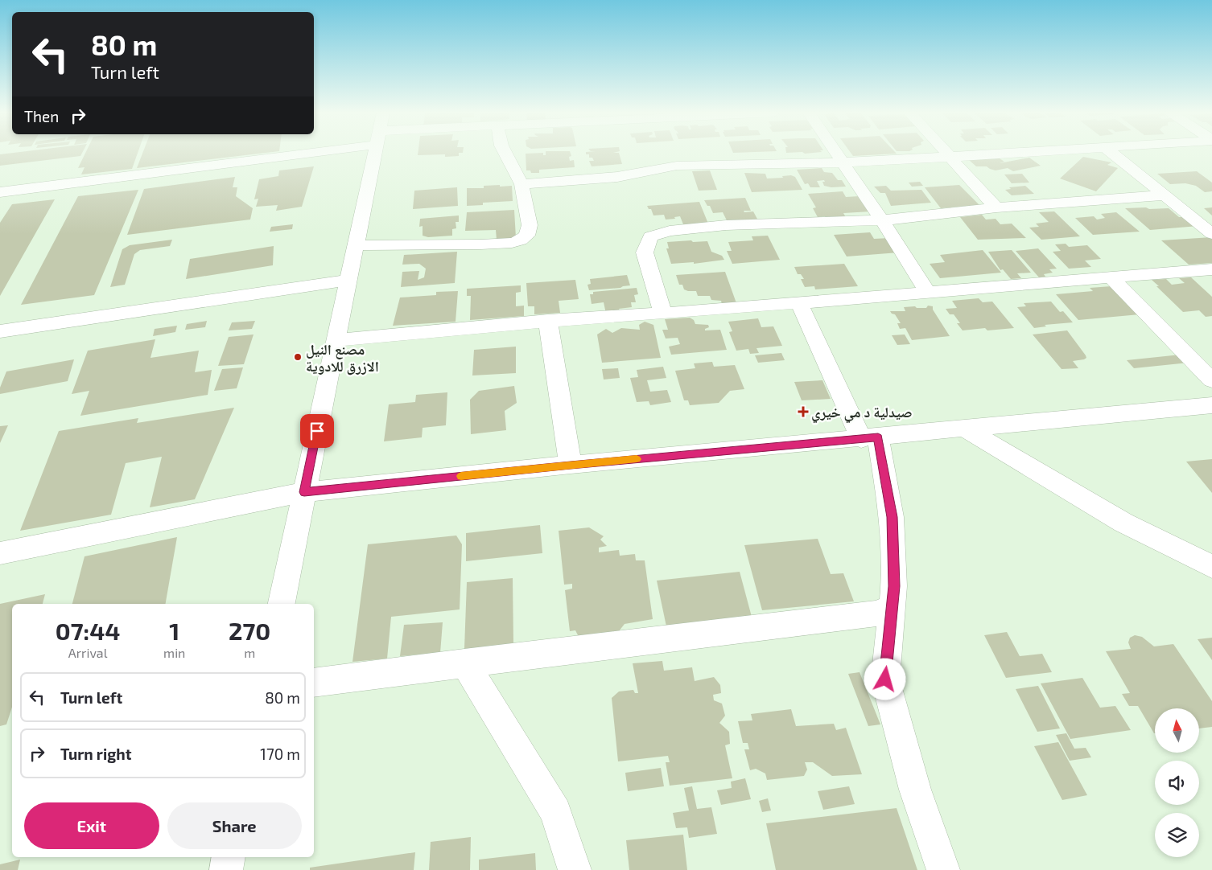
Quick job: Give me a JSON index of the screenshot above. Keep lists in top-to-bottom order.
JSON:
{
  "places": {
    "other": ["مصنع النيل الازرق للادوية"],
    "health": ["صيدلية د مي خيري"]
  },
  "north": "top",
  "page": {
    "turn": ["80 m", "Turn left"],
    "then": "Then",
    "eta": [
      "07:44",
      "Arrival",
      "1",
      "min",
      "270",
      "m"
    ],
    "list": [
      {
        "name": "Turn left",
        "value": "80 m"
      },
      {
        "name": "Turn right",
        "value": "170 m"
      }
    ],
    "buttons": ["Exit", "Share"]
  }
}
